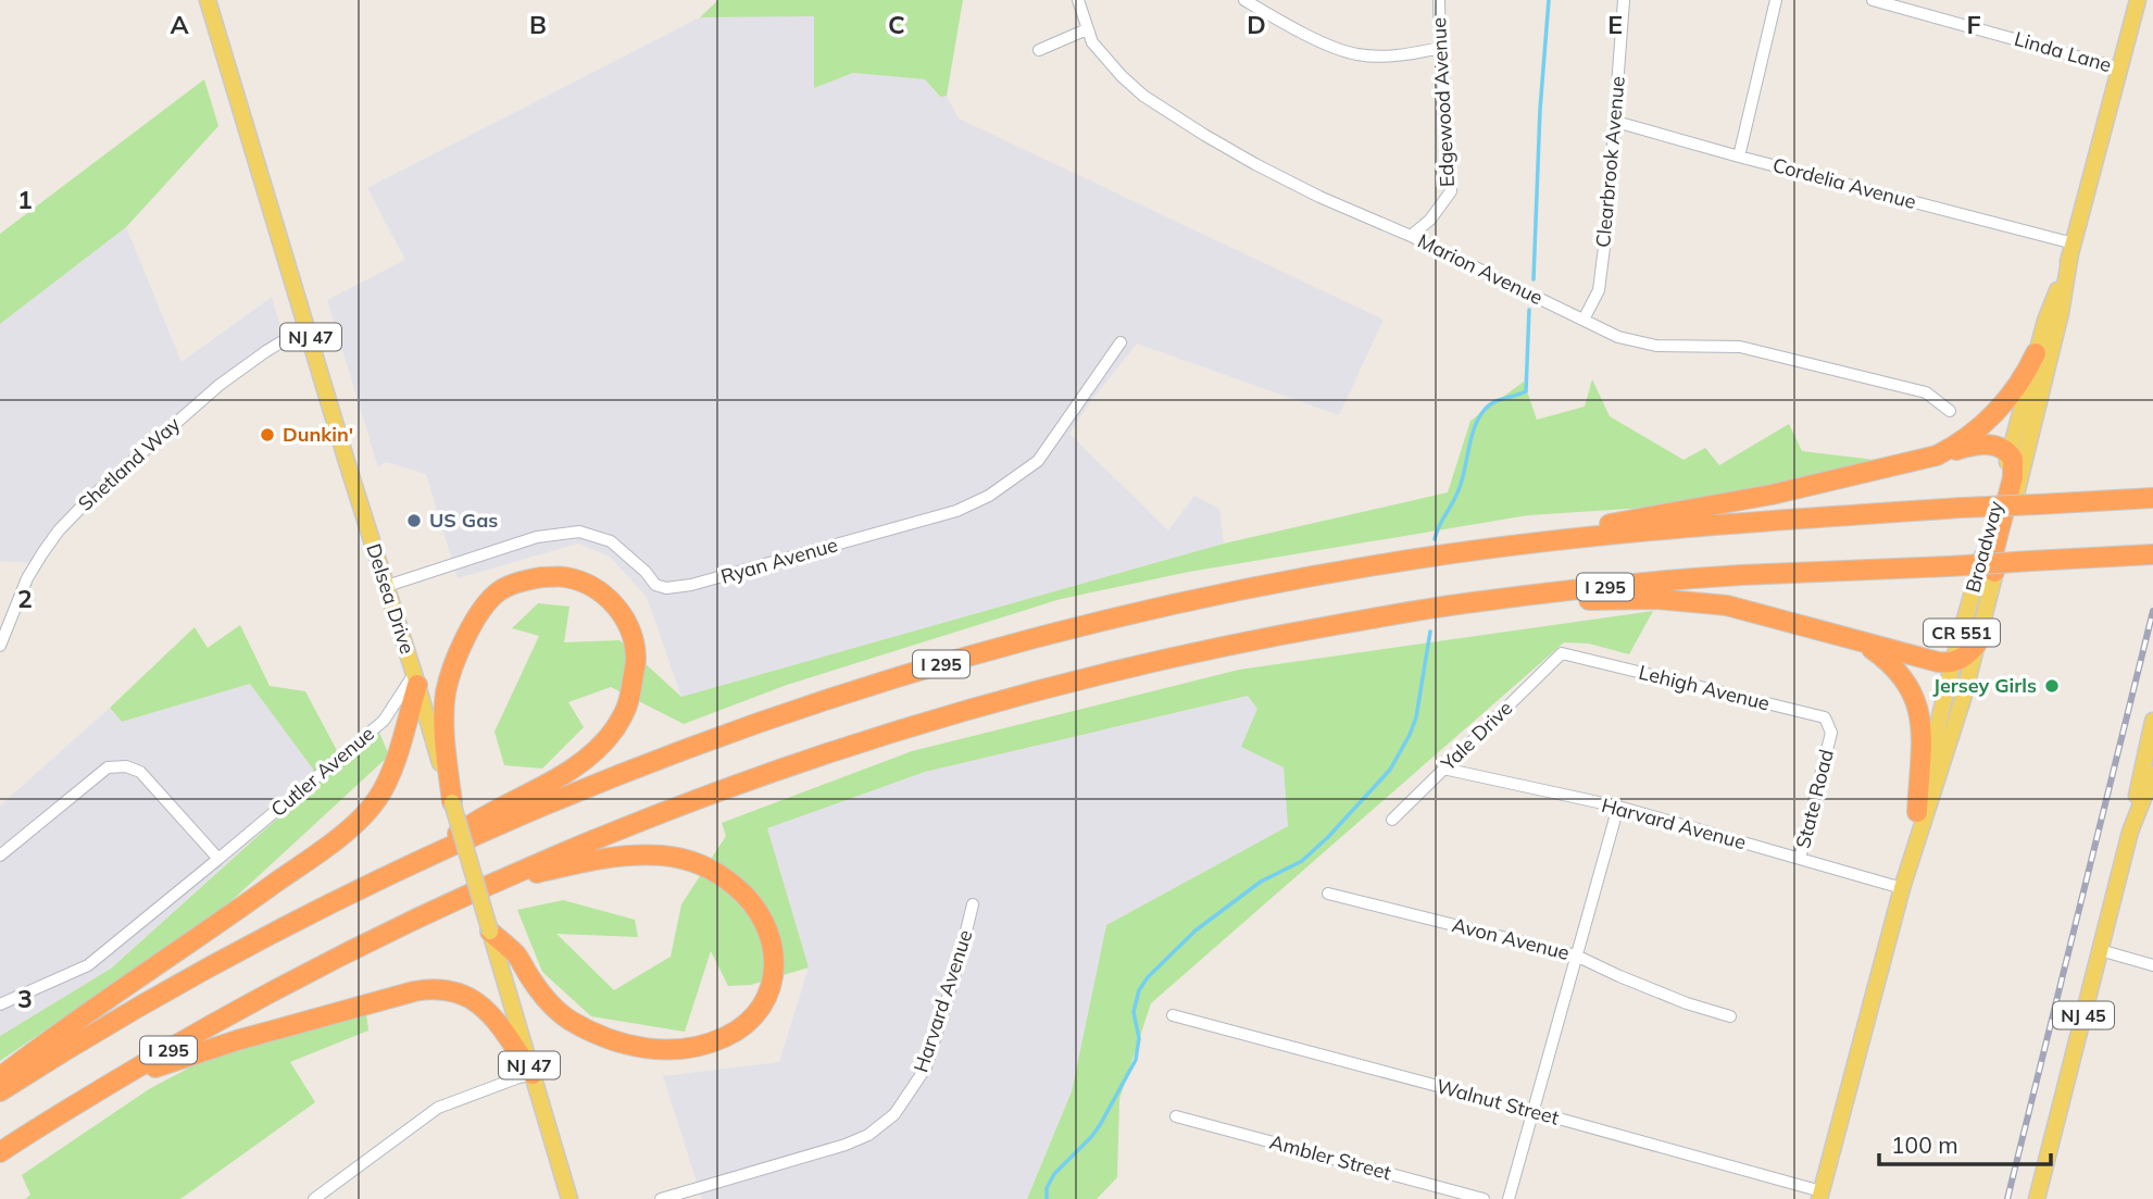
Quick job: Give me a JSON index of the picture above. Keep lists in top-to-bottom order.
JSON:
{
  "streets": {
    "highway": ["I 295"],
    "main road": [
      "NJ 47",
      "Broadway",
      "Delsea Drive",
      "CR 551",
      "NJ 45"
    ],
    "street": [
      "Linda Lane",
      "Edgewood Avenue",
      "Clearbrook Avenue",
      "Cordelia Avenue",
      "Marion Avenue",
      "Shetland Way",
      "Ryan Avenue",
      "Lehigh Avenue",
      "Yale Drive",
      "Cutler Avenue",
      "State Road",
      "Harvard Avenue",
      "Avon Avenue",
      "Walnut Street",
      "Ambler Street"
    ]
  },
  "crossings": [
    ["Linda Lane", "Broadway"],
    ["Edgewood Avenue", "Marion Avenue"],
    ["Clearbrook Avenue", "Cordelia Avenue"],
    ["Clearbrook Avenue", "Marion Avenue"],
    ["Cordelia Avenue", "Broadway"],
    ["Shetland Way", "Delsea Drive"],
    ["Broadway", "Harvard Avenue"],
    ["Broadway", "Walnut Street"],
    ["Ryan Avenue", "Delsea Drive"],
    ["Delsea Drive", "Cutler Avenue"],
    ["Lehigh Avenue", "Yale Drive"],
    ["Lehigh Avenue", "State Road"],
    ["Yale Drive", "Harvard Avenue"],
    ["State Road", "Harvard Avenue"]
  ],
  "places": ["Dunkin'", "US Gas", "Jersey Girls"],
  "scale_bar": "100 m",
  "grid": {
    "columns": [
      "A",
      "B",
      "C",
      "D",
      "E",
      "F"
    ],
    "rows": ["1", "2", "3"]
  }
}
